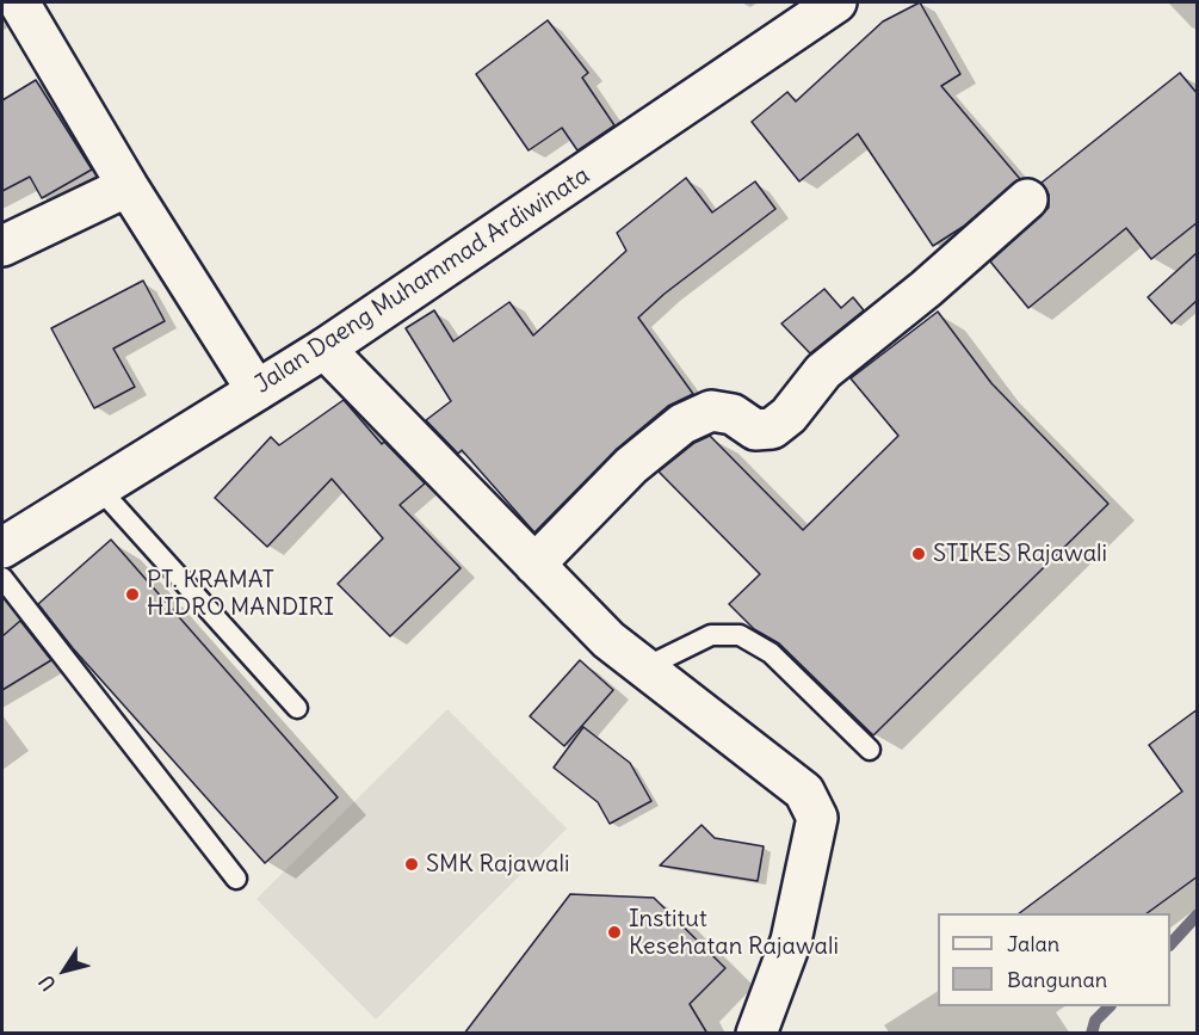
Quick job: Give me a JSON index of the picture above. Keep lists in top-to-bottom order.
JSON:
{
  "streets": {
    "street": ["Jalan Daeng Muhammad Ardiwinata"]
  },
  "places": [
    "STIKES Rajawali",
    "PT. KRAMAT HIDRO MANDIRI",
    "SMK Rajawali",
    "Institut Kesehatan Rajawali"
  ],
  "legend": ["Jalan", "Bangunan"],
  "north": "bottom left"
}
